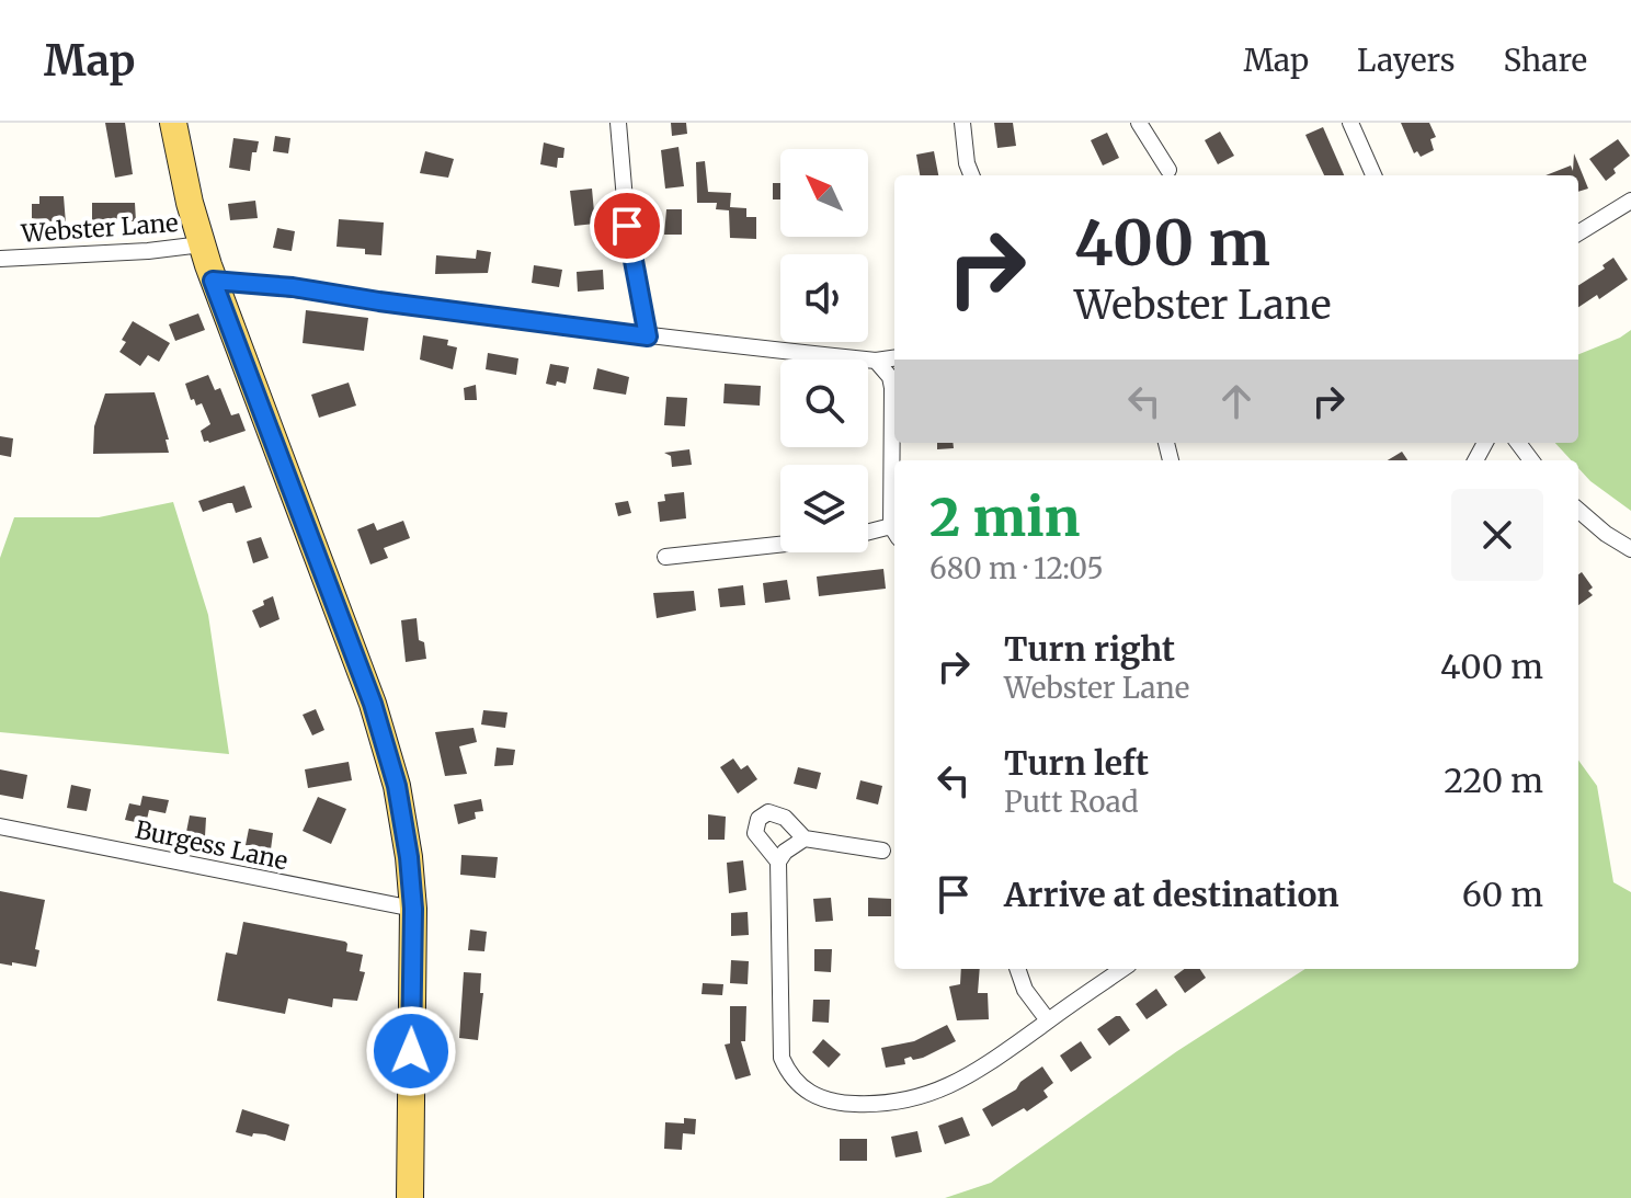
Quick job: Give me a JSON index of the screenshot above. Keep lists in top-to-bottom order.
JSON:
{
  "streets": {
    "street": ["Webster Lane", "Burgess Lane"]
  },
  "north": "top left",
  "page": {
    "header": "Map",
    "nav": ["Map", "Layers", "Share"],
    "turn": ["400 m", "Webster Lane"],
    "heading": ["2 min", "680 m · 12:05"],
    "list": [
      {
        "name": "Turn right",
        "note": "Webster Lane",
        "value": "400 m"
      },
      {
        "name": "Turn left",
        "note": "Putt Road",
        "value": "220 m"
      },
      {
        "name": "Arrive at destination",
        "value": "60 m"
      }
    ]
  }
}
